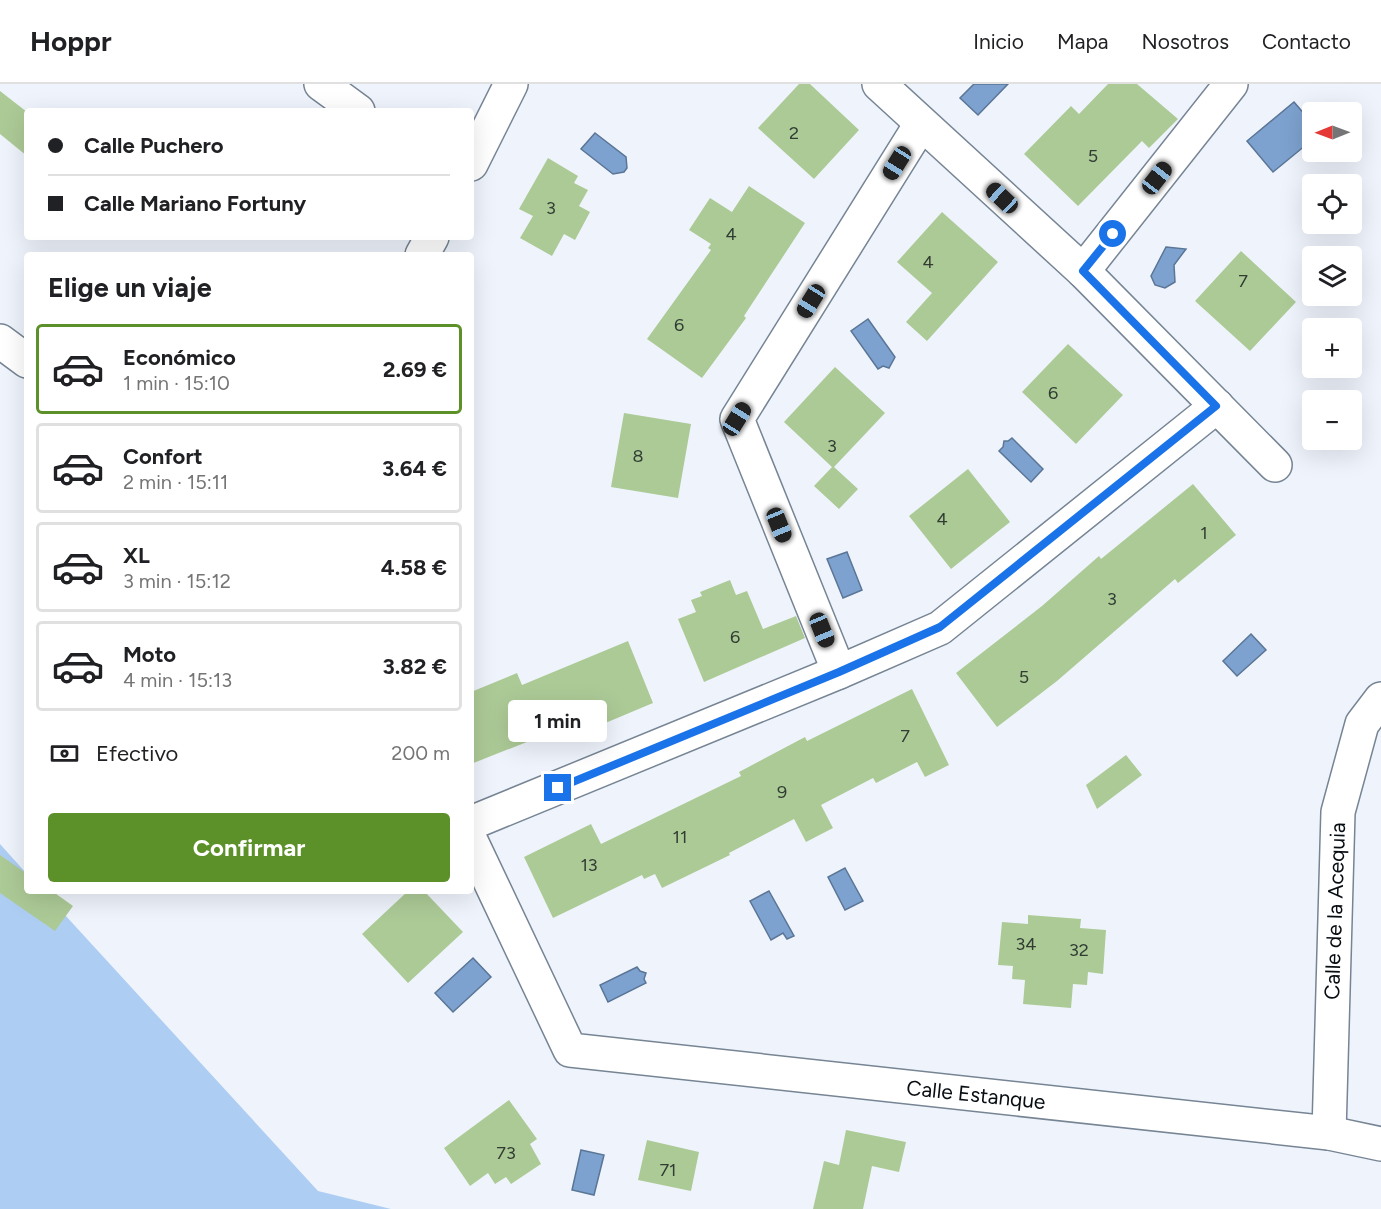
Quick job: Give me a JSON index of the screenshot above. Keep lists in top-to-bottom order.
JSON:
{
  "streets": {
    "street": ["Calle de la Acequia", "Calle Estanque"]
  },
  "crossings": [
    ["Calle de la Acequia", "Calle Estanque"]
  ],
  "house_numbers": [
    "2",
    "5",
    "3",
    "4",
    "4",
    "7",
    "6",
    "6",
    "3",
    "8",
    "4",
    "1",
    "3",
    "6",
    "5",
    "7",
    "9",
    "11",
    "13",
    "34",
    "32",
    "73",
    "71"
  ],
  "north": "left",
  "page": {
    "header": "Hoppr",
    "nav": [
      "Inicio",
      "Mapa",
      "Nosotros",
      "Contacto"
    ],
    "map_buttons": ["+", "−"],
    "banner": ["Calle Puchero", "Calle Mariano Fortuny"],
    "heading": "Elige un viaje",
    "list": [
      {
        "name": "Económico",
        "note": "1 min · 15:10",
        "value": "2.69 €"
      },
      {
        "name": "Confort",
        "note": "2 min · 15:11",
        "value": "3.64 €"
      },
      {
        "name": "XL",
        "note": "3 min · 15:12",
        "value": "4.58 €"
      },
      {
        "name": "Moto",
        "note": "4 min · 15:13",
        "value": "3.82 €"
      }
    ],
    "bubble": "1 min",
    "pay": ["Efectivo", "200 m"],
    "buttons": "Confirmar"
  }
}
